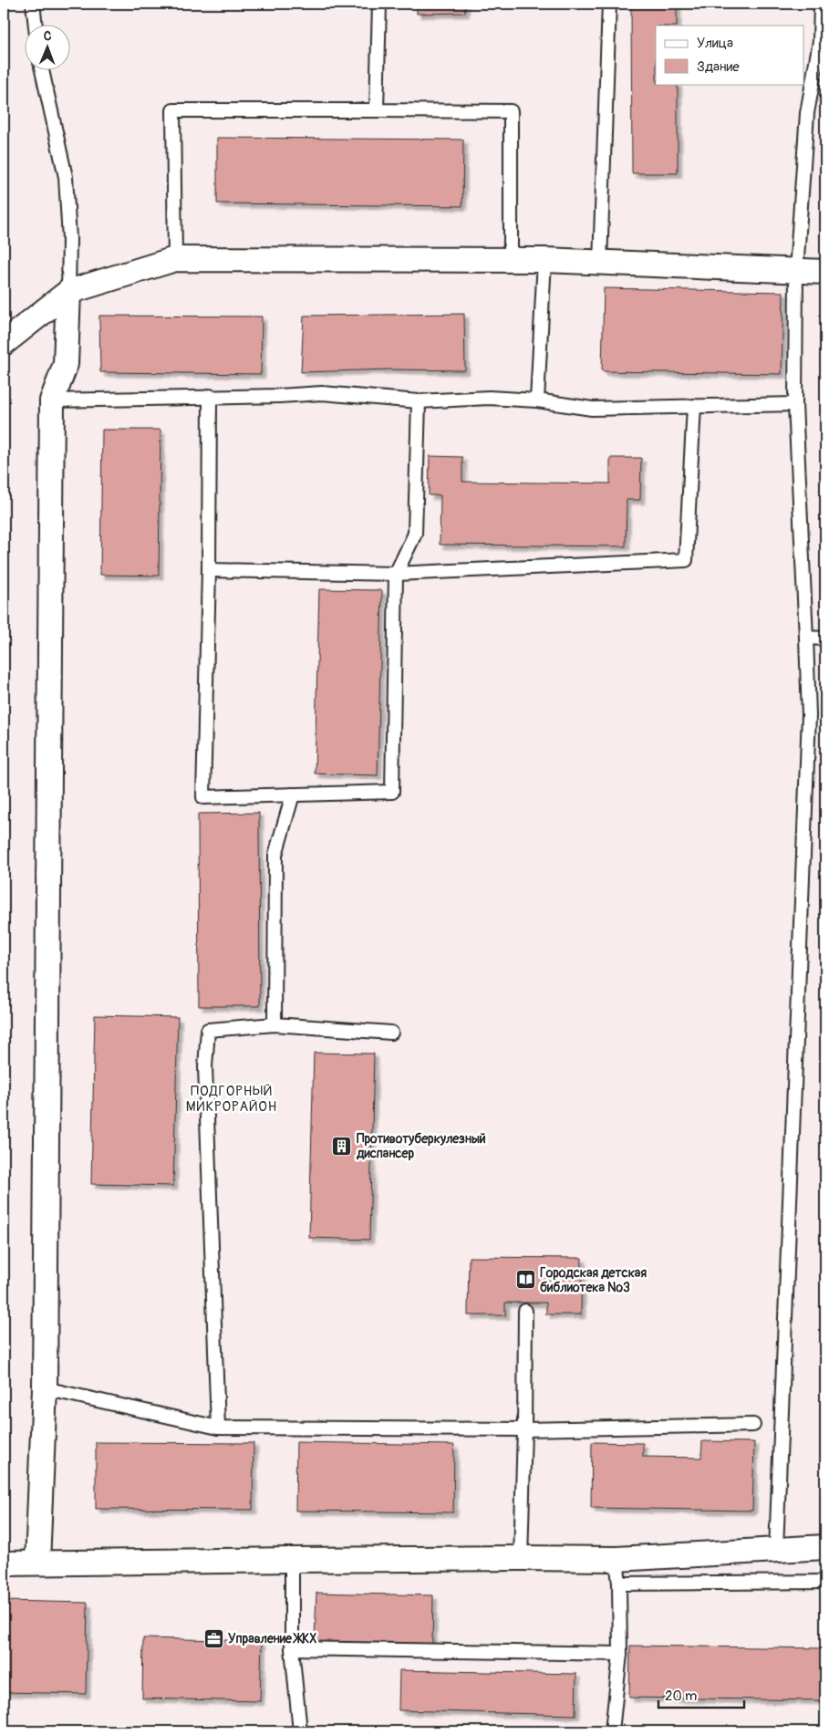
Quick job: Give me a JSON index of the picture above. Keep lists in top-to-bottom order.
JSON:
{
  "districts": ["ПОДГОРНЫЙ МИКРОРАЙОН"],
  "places": {
    "building": ["Противотуберкулезный диспансер"],
    "library": ["Городская детская библиотека №3"],
    "office": ["Управление ЖКХ"]
  },
  "legend": ["Улица", "Здание"],
  "scale_bar": "20 m",
  "north": "top"
}
